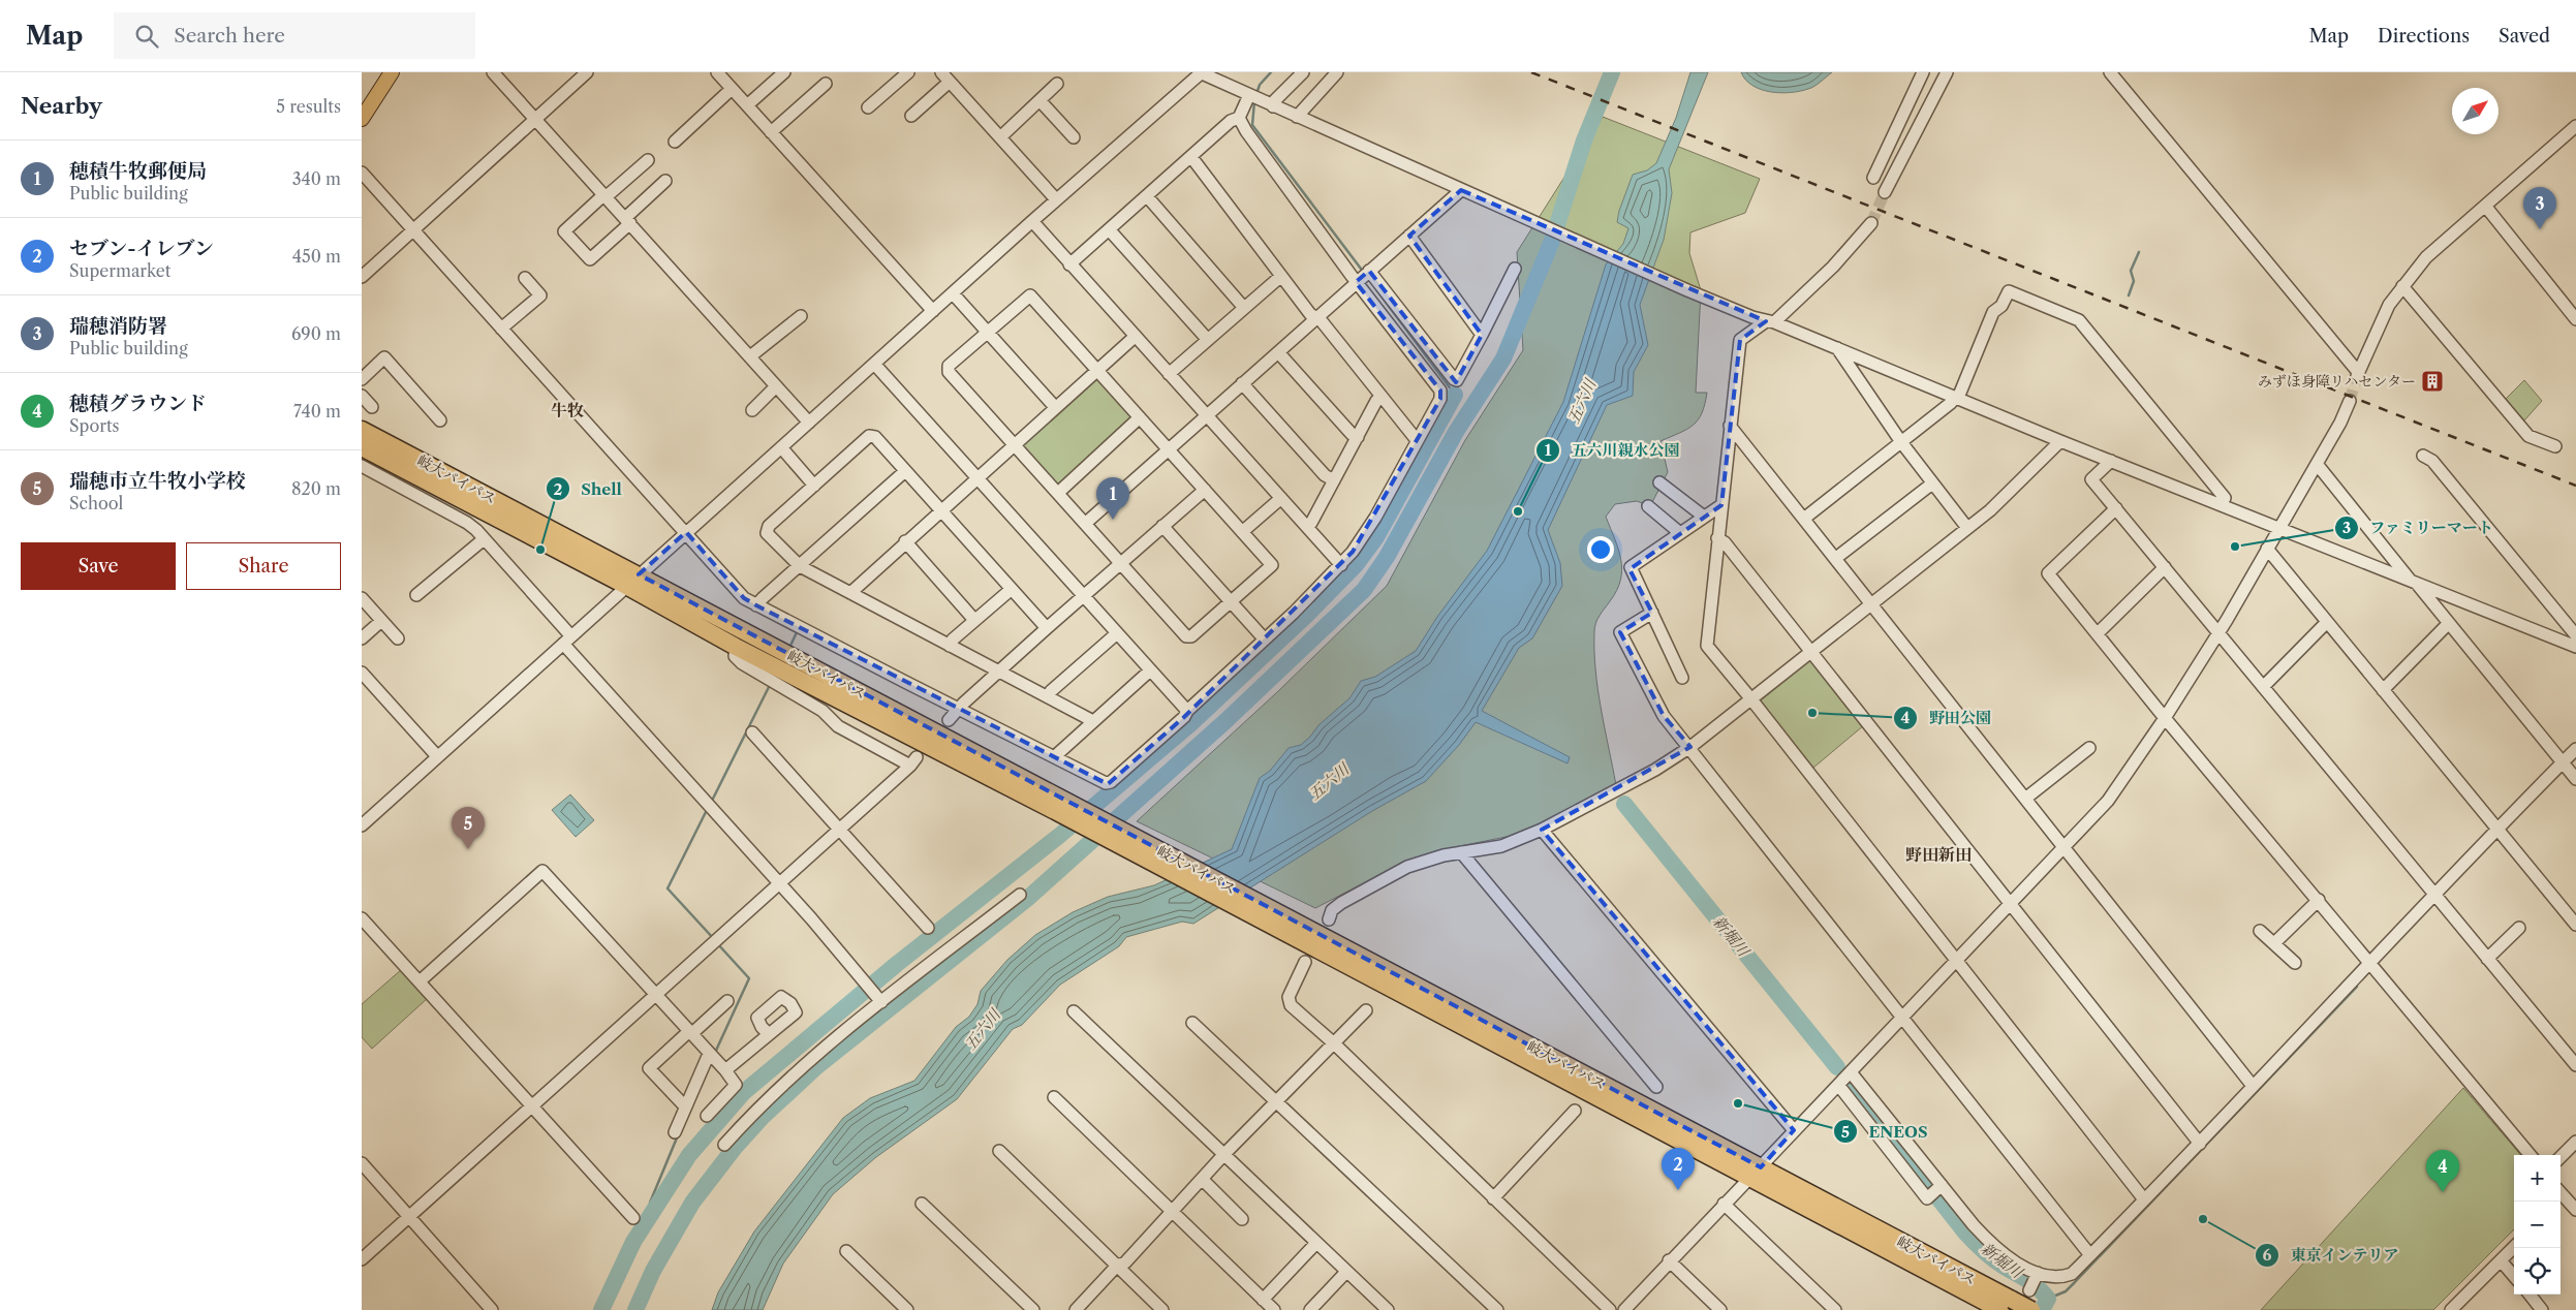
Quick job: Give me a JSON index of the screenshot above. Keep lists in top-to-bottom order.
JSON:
{
  "streets": {
    "highway": ["岐大バイパス"]
  },
  "districts": ["牛牧", "野田新田"],
  "water": ["五六川", "新堀川"],
  "places": {
    "building": ["みずほ身障リハセンター"],
    "other": [
      "五六川親水公園",
      "ファミリーマート",
      "Shell",
      "野田公園",
      "ENEOS",
      "東京インテリア"
    ]
  },
  "north": "top right",
  "page": {
    "header": "Map",
    "search": "Search here",
    "nav": ["Map", "Directions", "Saved"],
    "heading": ["Nearby", "5 results"],
    "list": [
      {
        "mark": "1",
        "name": "穂積牛牧郵便局",
        "note": "Public building",
        "value": "340 m"
      },
      {
        "mark": "2",
        "name": "セブン-イレブン",
        "note": "Supermarket",
        "value": "450 m"
      },
      {
        "mark": "3",
        "name": "瑞穂消防署",
        "note": "Public building",
        "value": "690 m"
      },
      {
        "mark": "4",
        "name": "穂積グラウンド",
        "note": "Sports",
        "value": "740 m"
      },
      {
        "mark": "5",
        "name": "瑞穂市立牛牧小学校",
        "note": "School",
        "value": "820 m"
      }
    ],
    "pins": [
      "3",
      "1",
      "5",
      "2",
      "4"
    ],
    "buttons": ["Save", "Share"],
    "map_buttons": ["+", "−"]
  }
}
